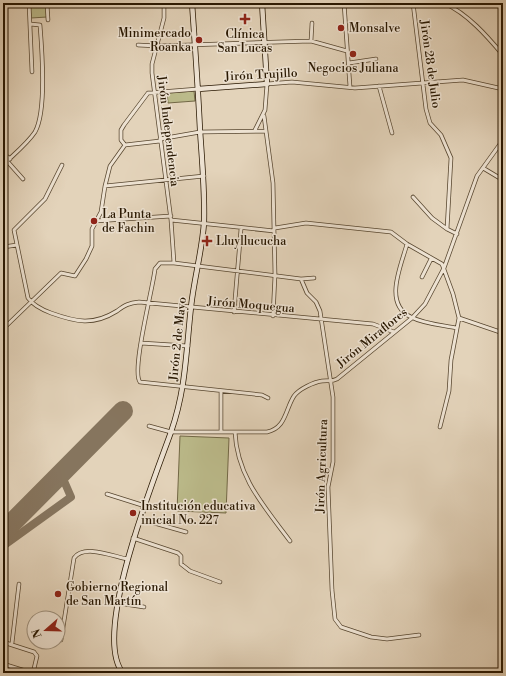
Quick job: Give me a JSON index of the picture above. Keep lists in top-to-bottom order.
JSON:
{
  "streets": {
    "main road": ["Jirón Trujillo", "Jirón 2 de Mayo"],
    "street": [
      "Jirón 28 de Julio",
      "Jirón Independencia",
      "Jirón Moquegua",
      "Jirón Miraflores",
      "Jirón Agricultura"
    ]
  },
  "crossings": [
    ["Jirón 28 de Julio", "Jirón Trujillo"],
    ["Jirón Trujillo", "Jirón Independencia"],
    ["Jirón Trujillo", "Jirón 2 de Mayo"],
    ["Jirón Moquegua", "Jirón Miraflores"],
    ["Jirón Moquegua", "Jirón 2 de Mayo"],
    ["Jirón Moquegua", "Jirón Agricultura"],
    ["Jirón Miraflores", "Jirón 2 de Mayo"],
    ["Jirón Miraflores", "Jirón Agricultura"]
  ],
  "places": {
    "health": ["Clínica San Lucas", "Lluyllucucha"],
    "other": [
      "Monsalve",
      "Minimercado Roanka",
      "Negocios Juliana",
      "La Punta de Fachin",
      "Institución educativa inicial No. 227",
      "Gobierno Regional de San Martín"
    ]
  },
  "north": "left"
}
